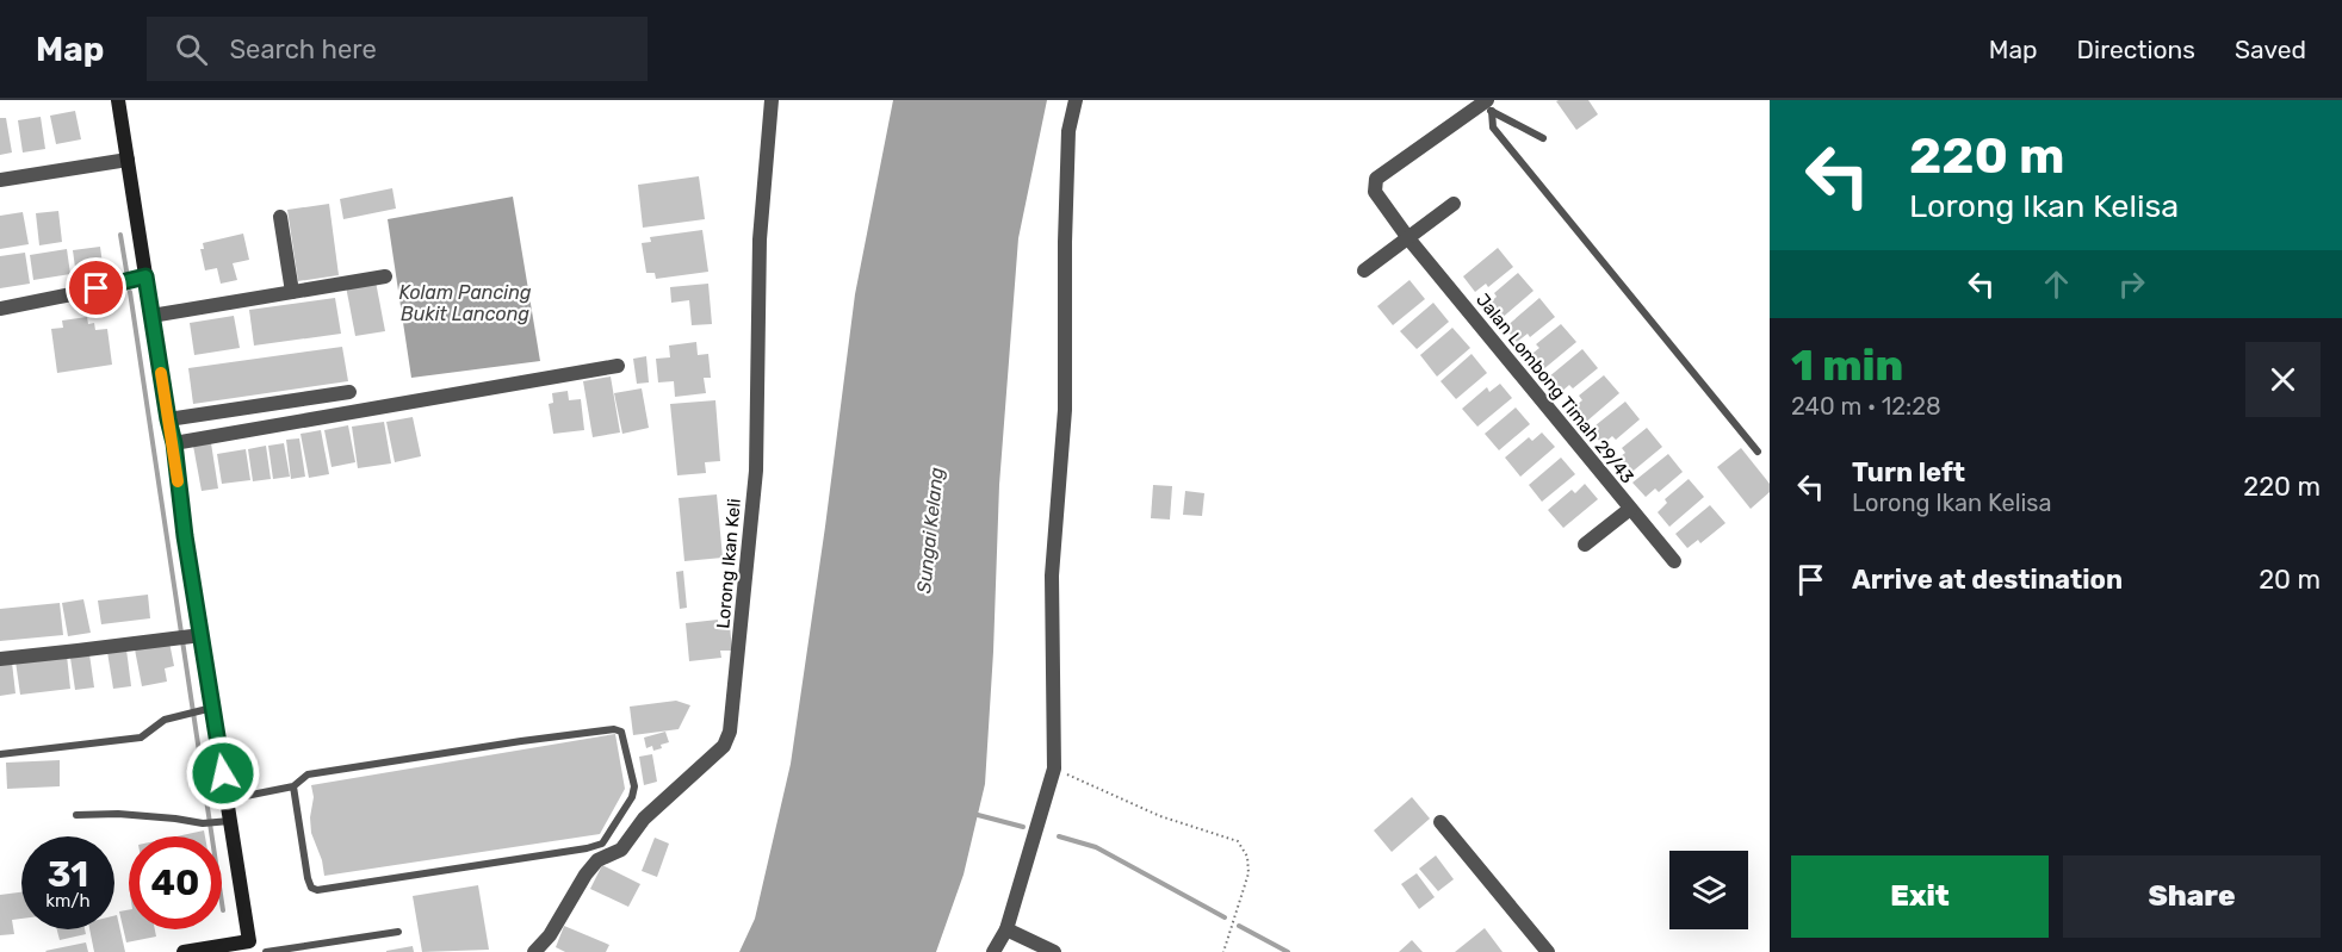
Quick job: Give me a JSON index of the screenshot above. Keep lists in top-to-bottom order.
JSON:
{
  "streets": {
    "street": ["Jalan Lombong Timah 29/43", "Lorong Ikan Keli"]
  },
  "water": ["Kolam Pancing Bukit Lancong", "Sungai Kelang"],
  "page": {
    "header": "Map",
    "search": "Search here",
    "nav": ["Map", "Directions", "Saved"],
    "turn": ["220 m", "Lorong Ikan Kelisa"],
    "heading": ["1 min", "240 m · 12:28"],
    "list": [
      {
        "name": "Turn left",
        "note": "Lorong Ikan Kelisa",
        "value": "220 m"
      },
      {
        "name": "Arrive at destination",
        "value": "20 m"
      }
    ],
    "speed": "31 km/h",
    "limit": "40",
    "buttons": ["Exit", "Share"]
  }
}
